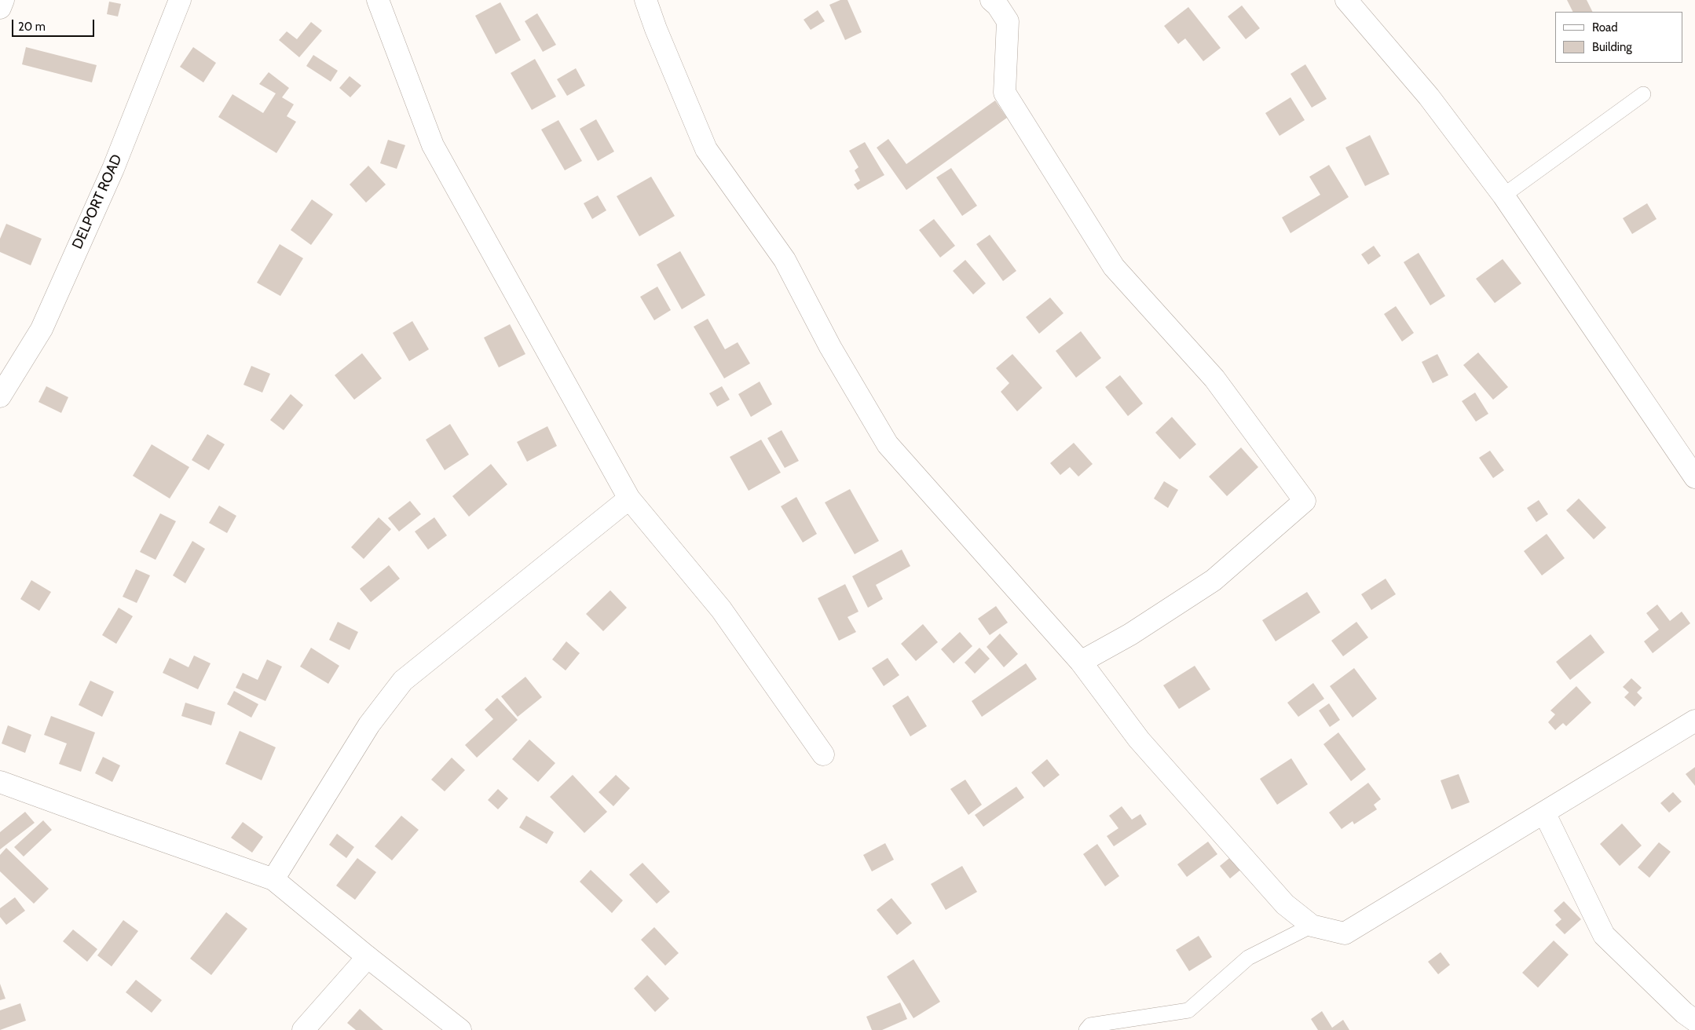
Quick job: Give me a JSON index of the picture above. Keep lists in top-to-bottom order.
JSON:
{
  "streets": {
    "street": ["DELPORT ROAD"]
  },
  "legend": ["Road", "Building"],
  "scale_bar": "20 m"
}
